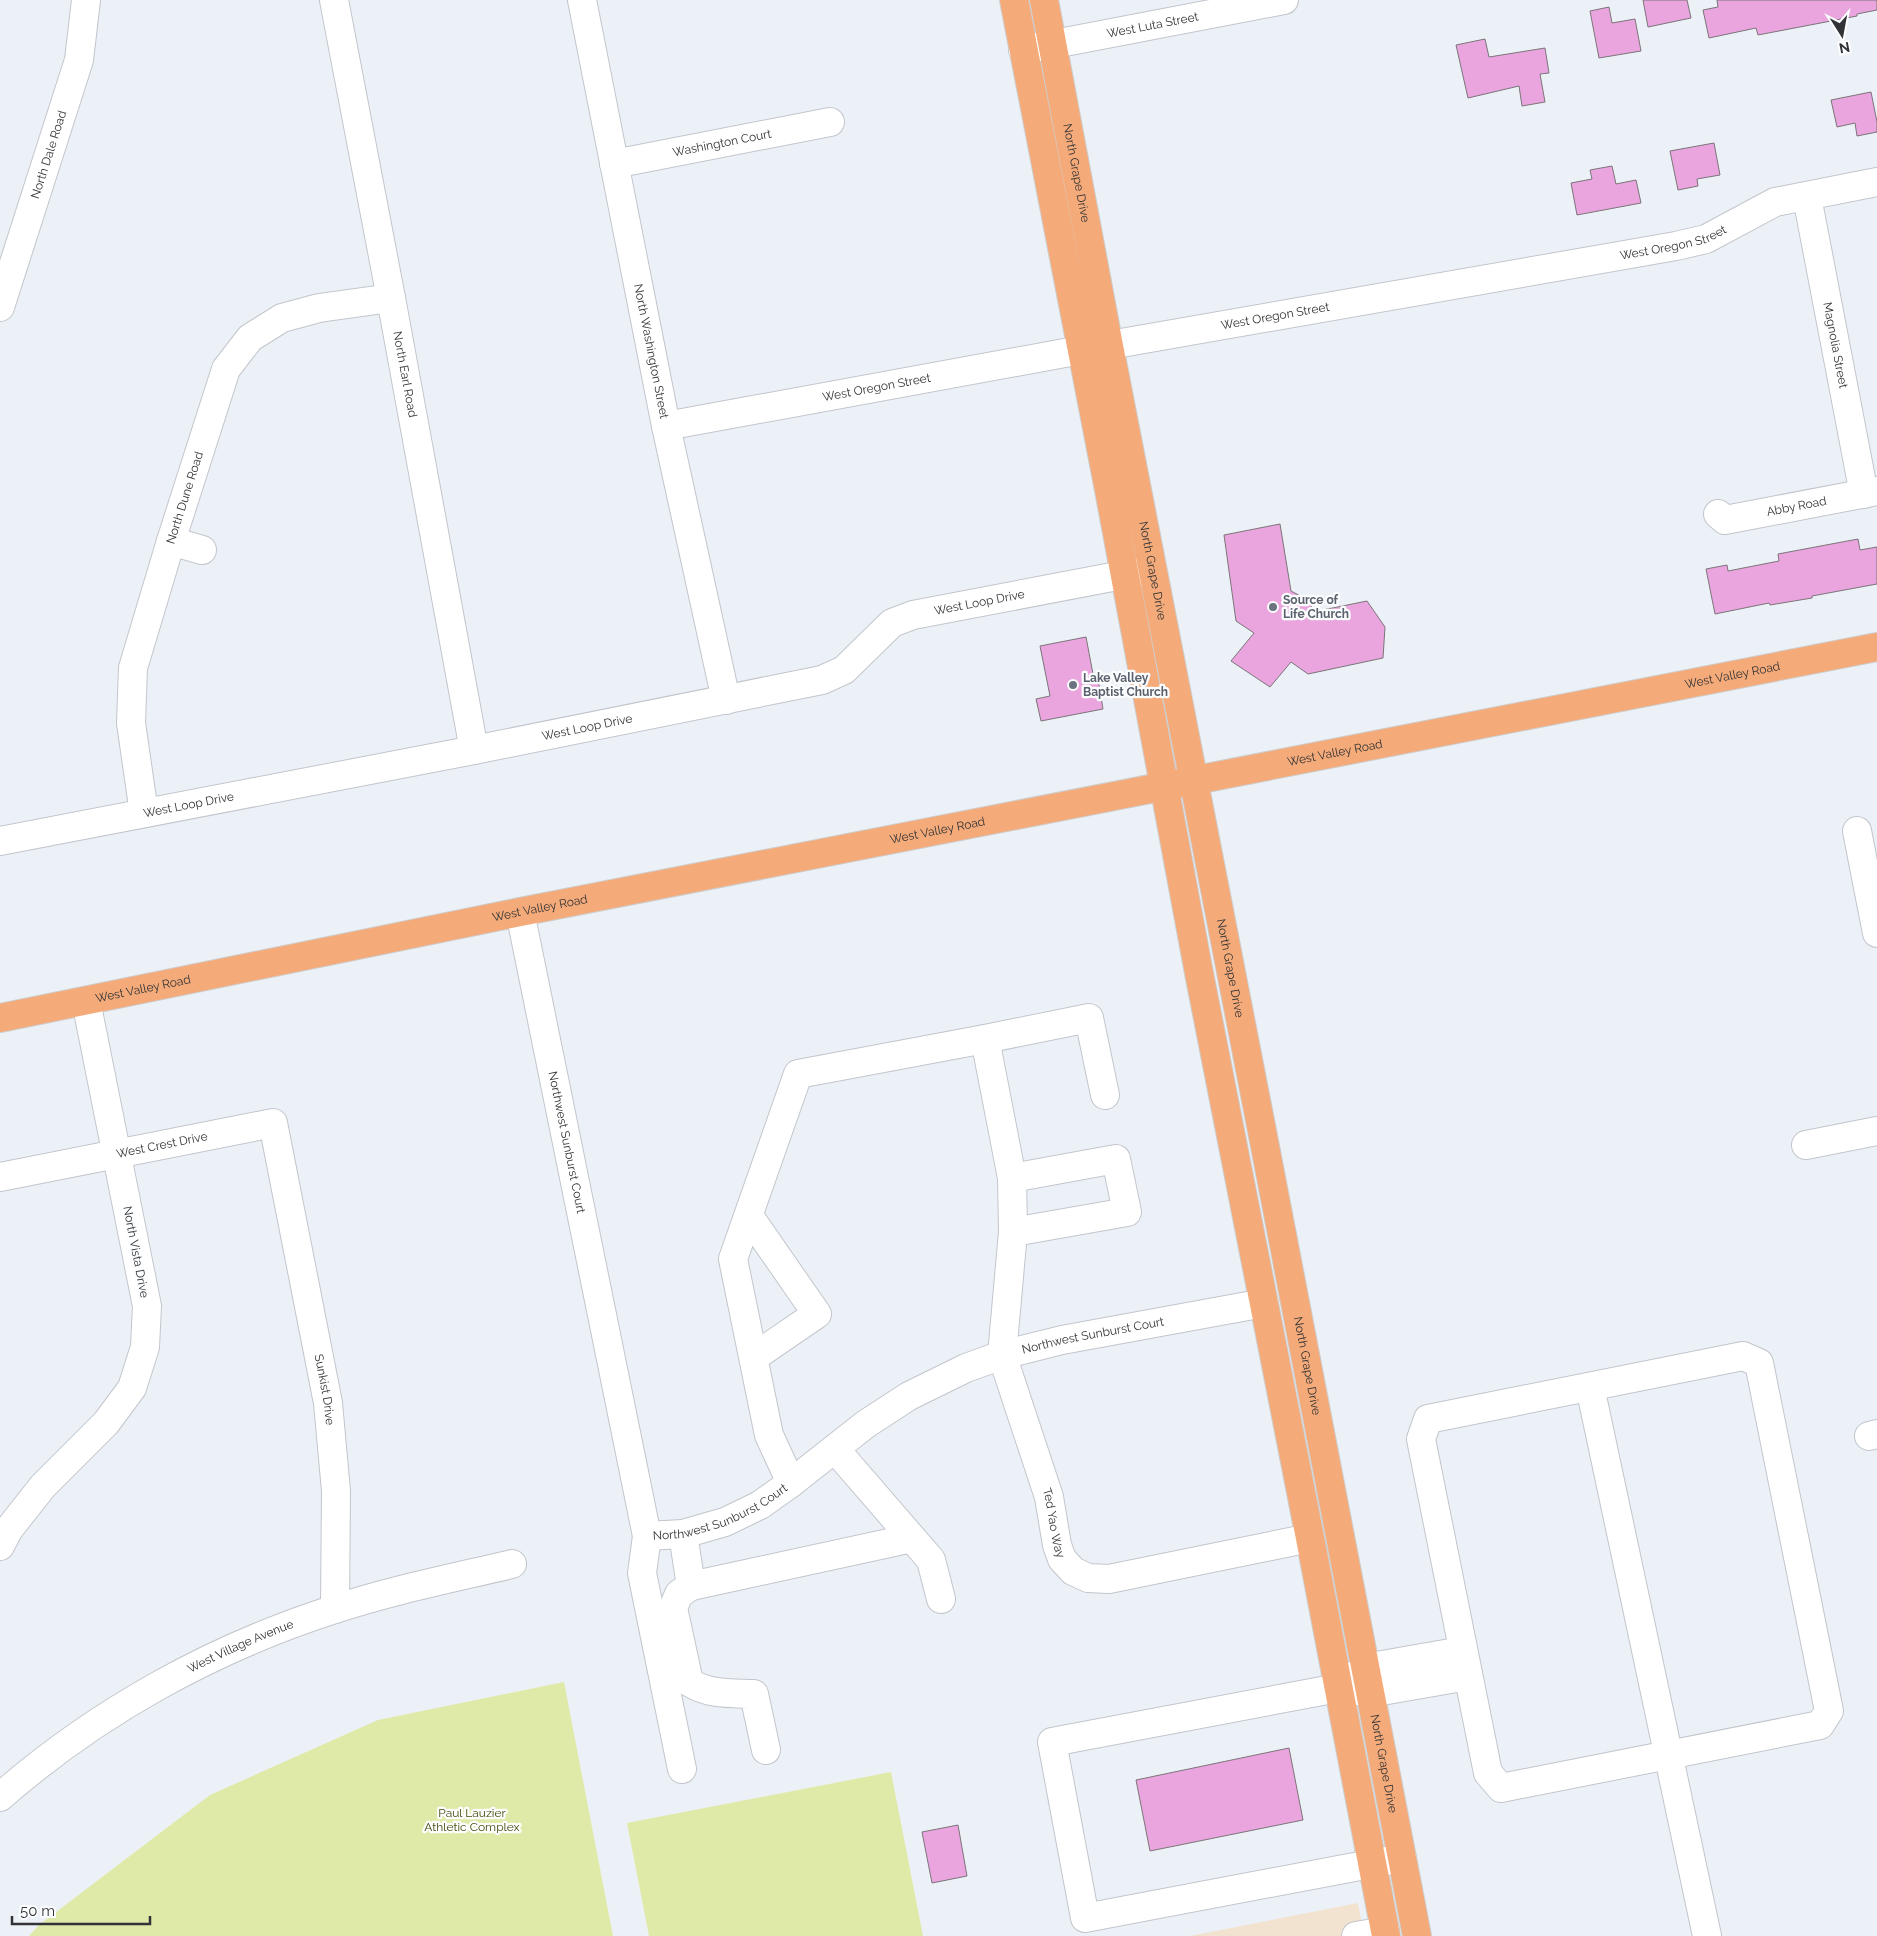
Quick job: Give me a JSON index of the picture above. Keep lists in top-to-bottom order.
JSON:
{
  "streets": {
    "main road": ["North Grape Drive", "West Valley Road"],
    "street": [
      "West Luta Street",
      "Washington Court",
      "North Dale Road",
      "West Oregon Street",
      "Magnolia Street",
      "North Washington Street",
      "North Earl Road",
      "North Dune Road",
      "Abby Road",
      "West Loop Drive",
      "Northwest Sunburst Court",
      "West Crest Drive",
      "North Vista Drive",
      "Sunkist Drive",
      "Ted Yao Way",
      "West Village Avenue"
    ]
  },
  "crossings": [
    ["West Luta Street", "North Grape Drive"],
    ["Washington Court", "North Washington Street"],
    ["North Grape Drive", "West Oregon Street"],
    ["North Grape Drive", "West Loop Drive"],
    ["North Grape Drive", "West Valley Road"],
    ["West Oregon Street", "Magnolia Street"],
    ["West Oregon Street", "North Washington Street"],
    ["Magnolia Street", "Abby Road"],
    ["North Washington Street", "West Loop Drive"],
    ["North Earl Road", "North Dune Road"],
    ["North Earl Road", "West Loop Drive"],
    ["North Dune Road", "West Loop Drive"],
    ["West Valley Road", "Northwest Sunburst Court"],
    ["West Valley Road", "North Vista Drive"],
    ["Northwest Sunburst Court", "Ted Yao Way"],
    ["West Crest Drive", "North Vista Drive"],
    ["West Crest Drive", "Sunkist Drive"],
    ["Sunkist Drive", "West Village Avenue"]
  ],
  "parks": ["Paul Lauzier Athletic Complex"],
  "places": ["Source of Life Church", "Lake Valley Baptist Church"],
  "scale_bar": "50 m",
  "north": "bottom"
}
